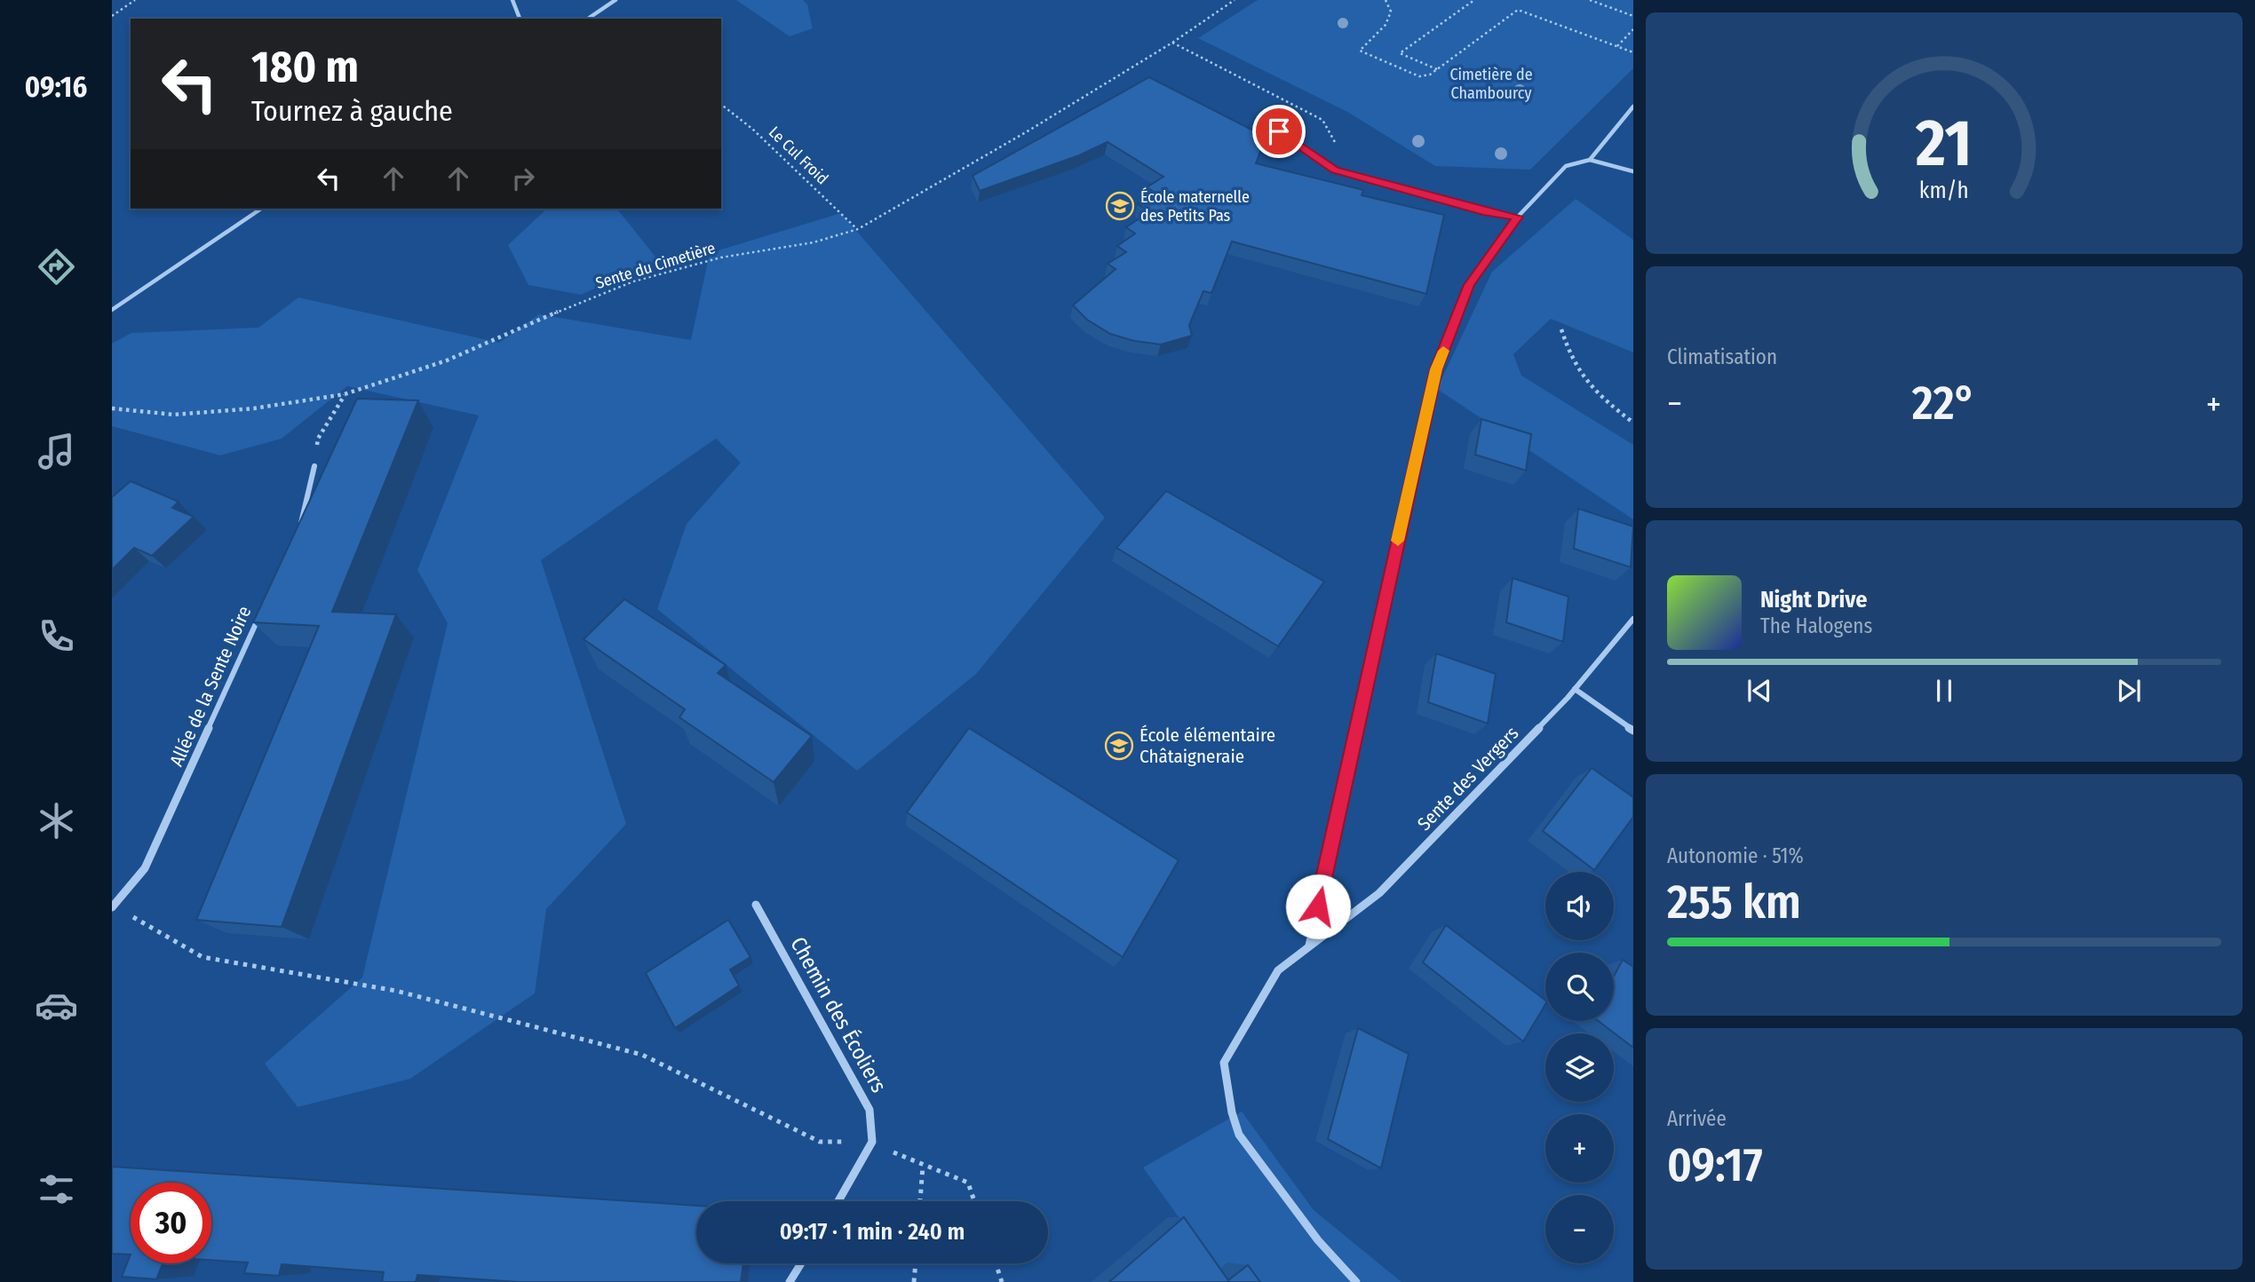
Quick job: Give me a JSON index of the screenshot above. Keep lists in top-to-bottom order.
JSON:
{
  "streets": {
    "street": ["Allée de la Sente Noire", "Sente des Vergers", "Chemin des Écoliers"],
    "path": ["Le Cul Froid", "Sente du Cimetière"]
  },
  "crossings": [
    ["Le Cul Froid", "Sente du Cimetière"]
  ],
  "parks": ["Cimetière de Chambourcy"],
  "places": {
    "school or university": ["École maternelle des Petits Pas", "École élémentaire Châtaigneraie"]
  },
  "page": {
    "tabs": "09:16",
    "turn": ["180 m", "Tournez à gauche"],
    "tile": [
      "Climatisation",
      ["Autonomie · 51%", "255 km"],
      ["Arrivée", "09:17"]
    ],
    "heat": ["−", "22°", "+"],
    "song": ["Night Drive", "The Halogens"],
    "map_buttons": ["+", "−"],
    "limit": "30",
    "trip": "09:17 · 1 min · 240 m",
    "gauge": ["21", "km/h"]
  }
}
